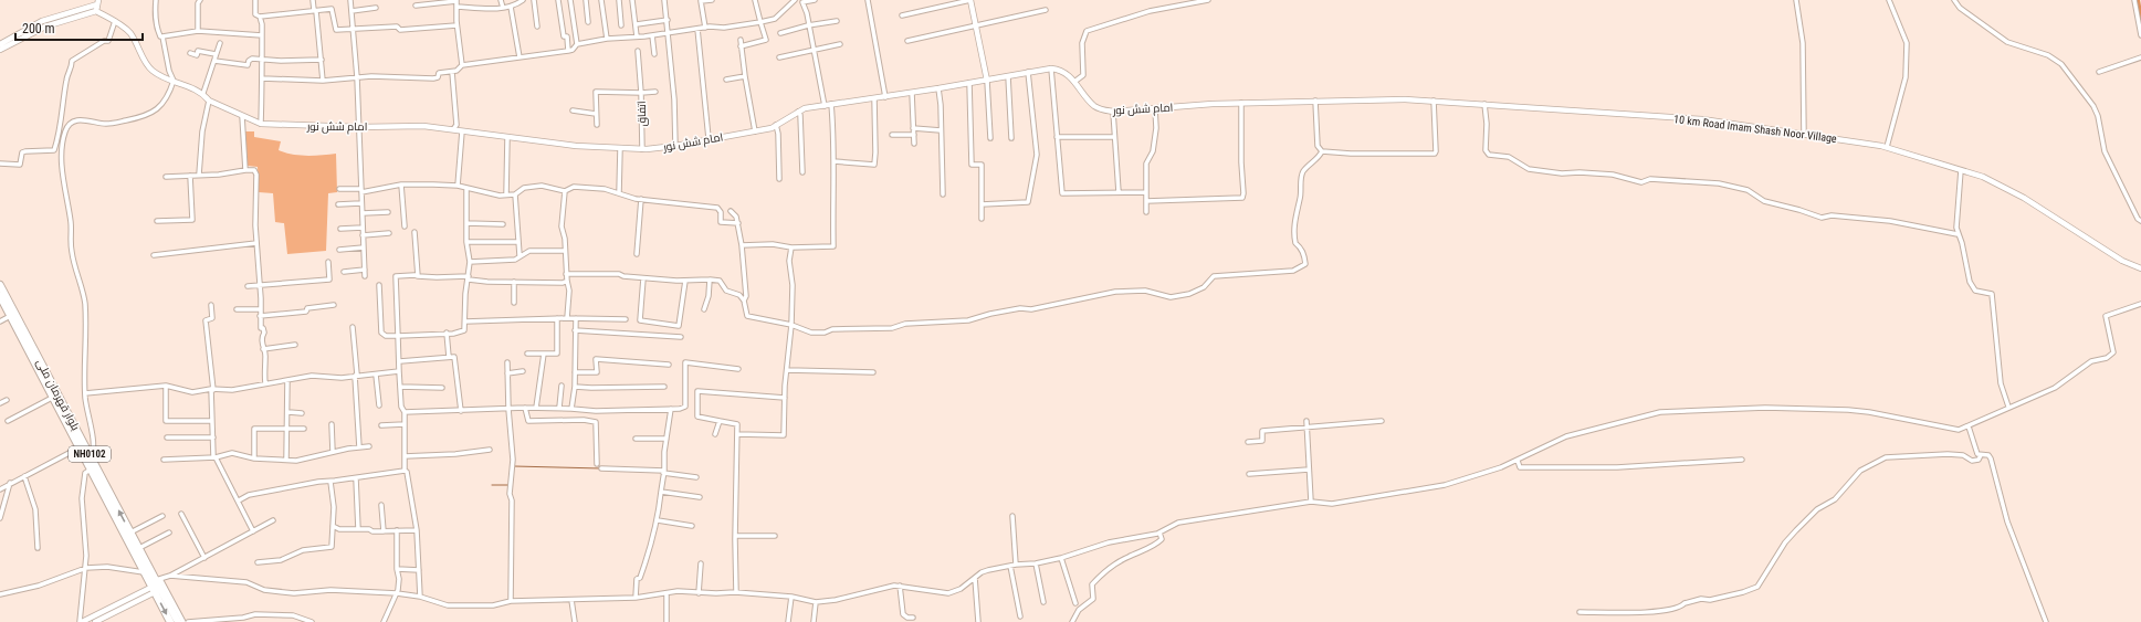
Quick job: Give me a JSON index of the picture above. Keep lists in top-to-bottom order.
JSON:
{
  "streets": {
    "highway": ["بلوار قهرمان ملی", "NH0102"],
    "street": ["امام شش نور", "اتفاق", "10 km Road Imam Shash Noor Village"]
  },
  "crossings": [
    ["امام شش نور", "اتفاق"],
    ["امام شش نور", "10 km Road Imam Shash Noor Village"]
  ],
  "scale_bar": "200 m"
}
